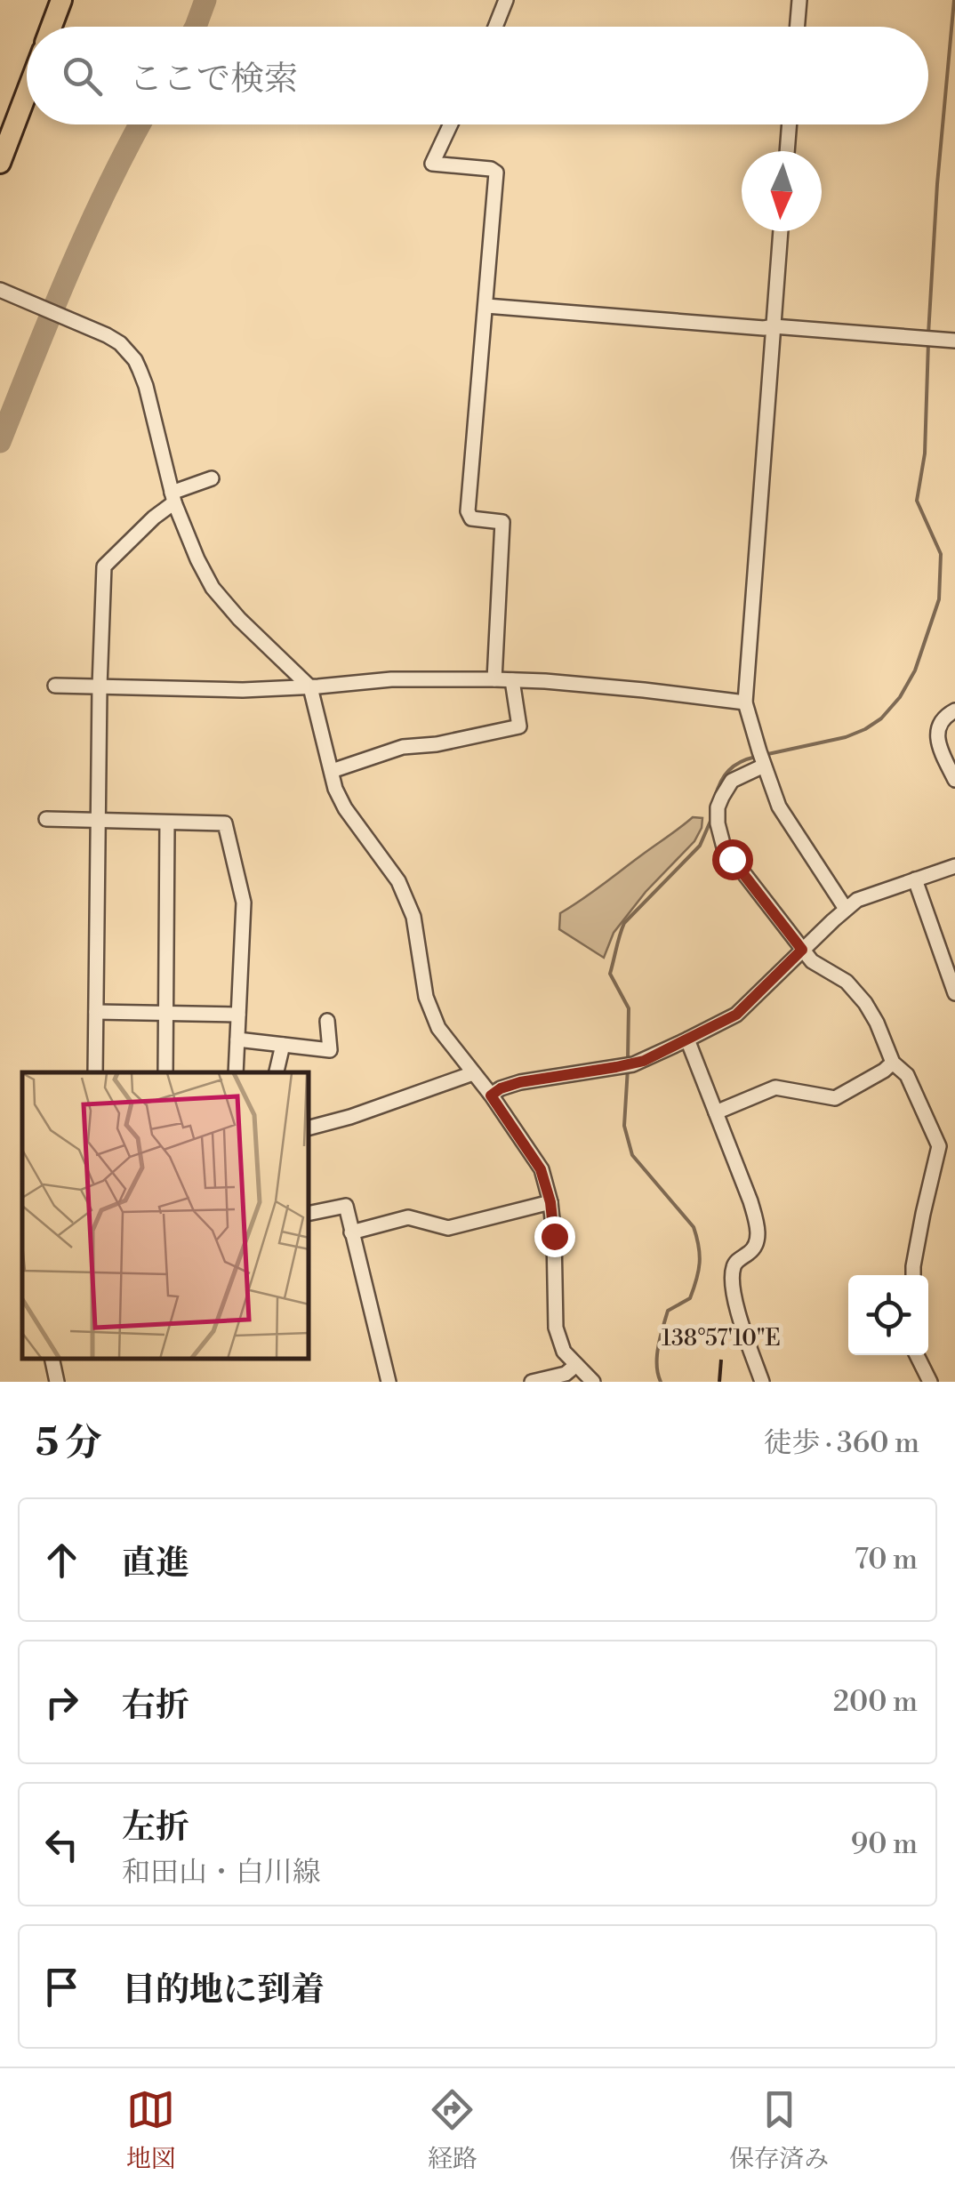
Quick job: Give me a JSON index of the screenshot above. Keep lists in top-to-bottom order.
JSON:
{
  "north": "bottom",
  "page": {
    "search": "ここで検索",
    "heading": ["5 分", "徒歩 · 360 m"],
    "list": [
      ["直進", "70 m"],
      ["右折", "200 m"],
      ["左折", "和田山・白川線", "90 m"],
      "目的地に到着"
    ],
    "nav": ["地図", "経路", "保存済み"]
  },
  "coordinates": ["138°57'10\"E"]
}
